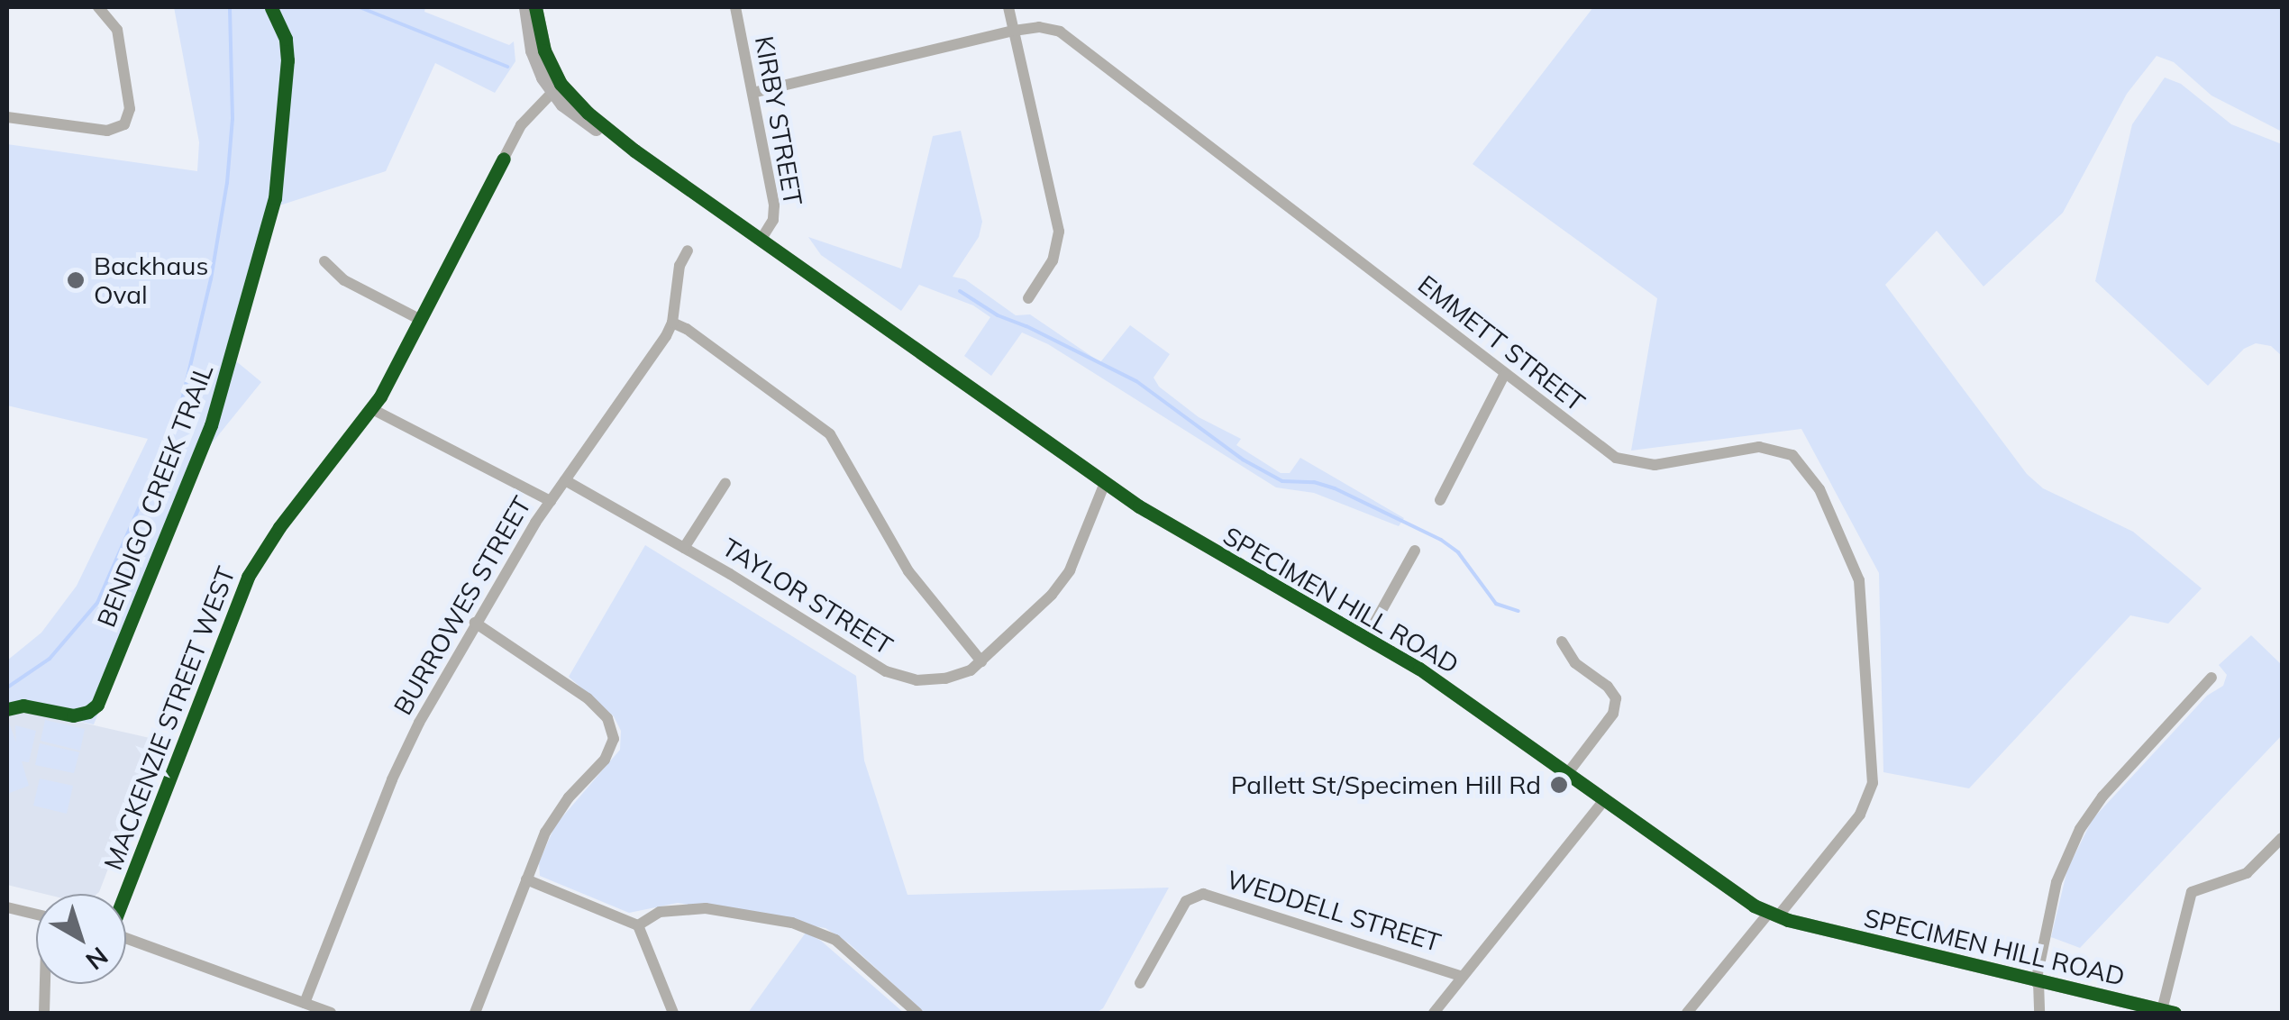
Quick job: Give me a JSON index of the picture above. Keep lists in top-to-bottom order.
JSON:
{
  "streets": {
    "main road": ["SPECIMEN HILL ROAD"],
    "street": [
      "KIRBY STREET",
      "EMMETT STREET",
      "TAYLOR STREET",
      "BURROWES STREET",
      "MACKENZIE STREET WEST",
      "WEDDELL STREET"
    ],
    "cycle path": ["BENDIGO CREEK TRAIL"]
  },
  "crossings": [
    ["KIRBY STREET", "EMMETT STREET"],
    ["KIRBY STREET", "SPECIMEN HILL ROAD"],
    ["EMMETT STREET", "SPECIMEN HILL ROAD"],
    ["TAYLOR STREET", "SPECIMEN HILL ROAD"],
    ["TAYLOR STREET", "BURROWES STREET"],
    ["SPECIMEN HILL ROAD", "MACKENZIE STREET WEST"]
  ],
  "places": ["Backhaus Oval", "Pallett St/Specimen Hill Rd"],
  "north": "bottom right"
}
